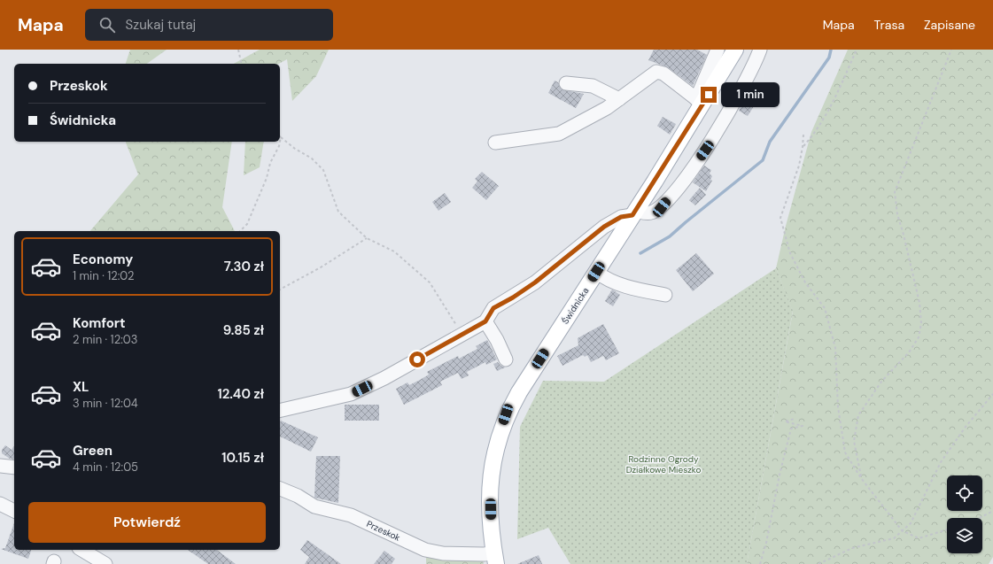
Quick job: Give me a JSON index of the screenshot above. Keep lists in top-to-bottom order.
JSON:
{
  "streets": {
    "main road": ["Świdnicka"],
    "street": ["Przeskok"]
  },
  "crossings": [
    ["Świdnicka", "Przeskok"]
  ],
  "parks": ["Rodzinne Ogrody Działkowe Mieszko"],
  "page": {
    "header": "Mapa",
    "search": "Szukaj tutaj",
    "nav": ["Mapa", "Trasa", "Zapisane"],
    "banner": ["Przeskok", "Świdnicka"],
    "bubble": "1 min",
    "list": [
      {
        "name": "Economy",
        "note": "1 min · 12:02",
        "value": "7.30 zł"
      },
      {
        "name": "Komfort",
        "note": "2 min · 12:03",
        "value": "9.85 zł"
      },
      {
        "name": "XL",
        "note": "3 min · 12:04",
        "value": "12.40 zł"
      },
      {
        "name": "Green",
        "note": "4 min · 12:05",
        "value": "10.15 zł"
      }
    ],
    "buttons": "Potwierdź"
  }
}
